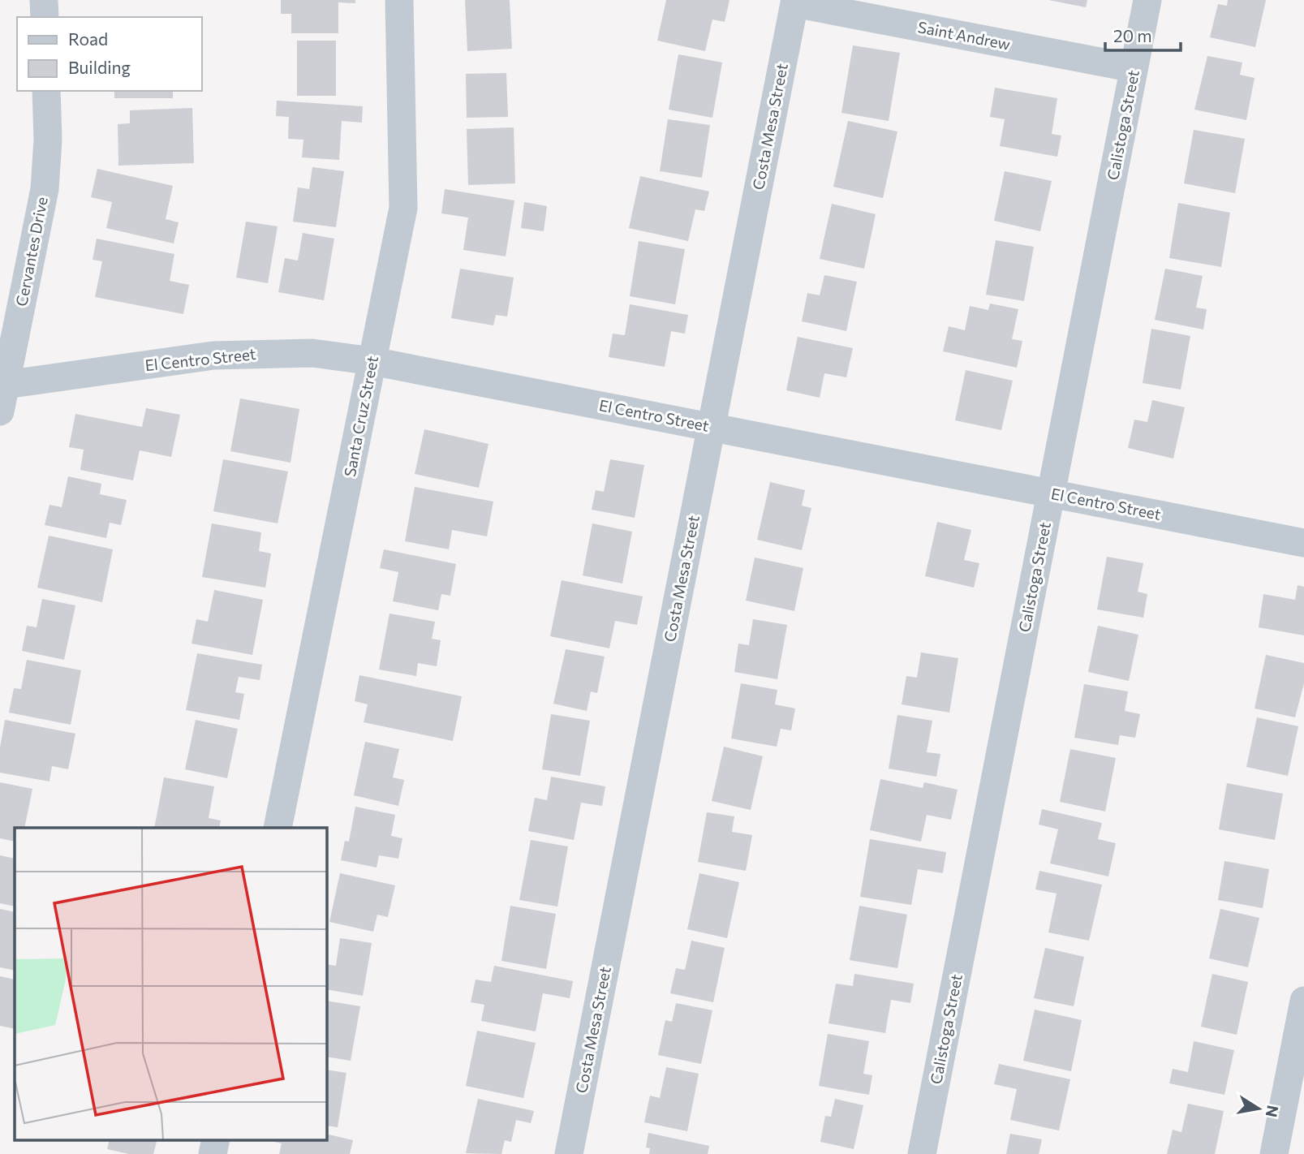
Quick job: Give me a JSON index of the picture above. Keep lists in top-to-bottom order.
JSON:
{
  "streets": {
    "street": [
      "Saint Andrew",
      "Calistoga Street",
      "Costa Mesa Street",
      "Cervantes Drive",
      "El Centro Street",
      "Santa Cruz Street"
    ]
  },
  "crossings": [
    ["Saint Andrew", "Calistoga Street"],
    ["Saint Andrew", "Costa Mesa Street"],
    ["Calistoga Street", "El Centro Street"],
    ["Costa Mesa Street", "El Centro Street"],
    ["Cervantes Drive", "El Centro Street"],
    ["El Centro Street", "Santa Cruz Street"]
  ],
  "legend": ["Road", "Building"],
  "scale_bar": "20 m",
  "north": "right"
}
